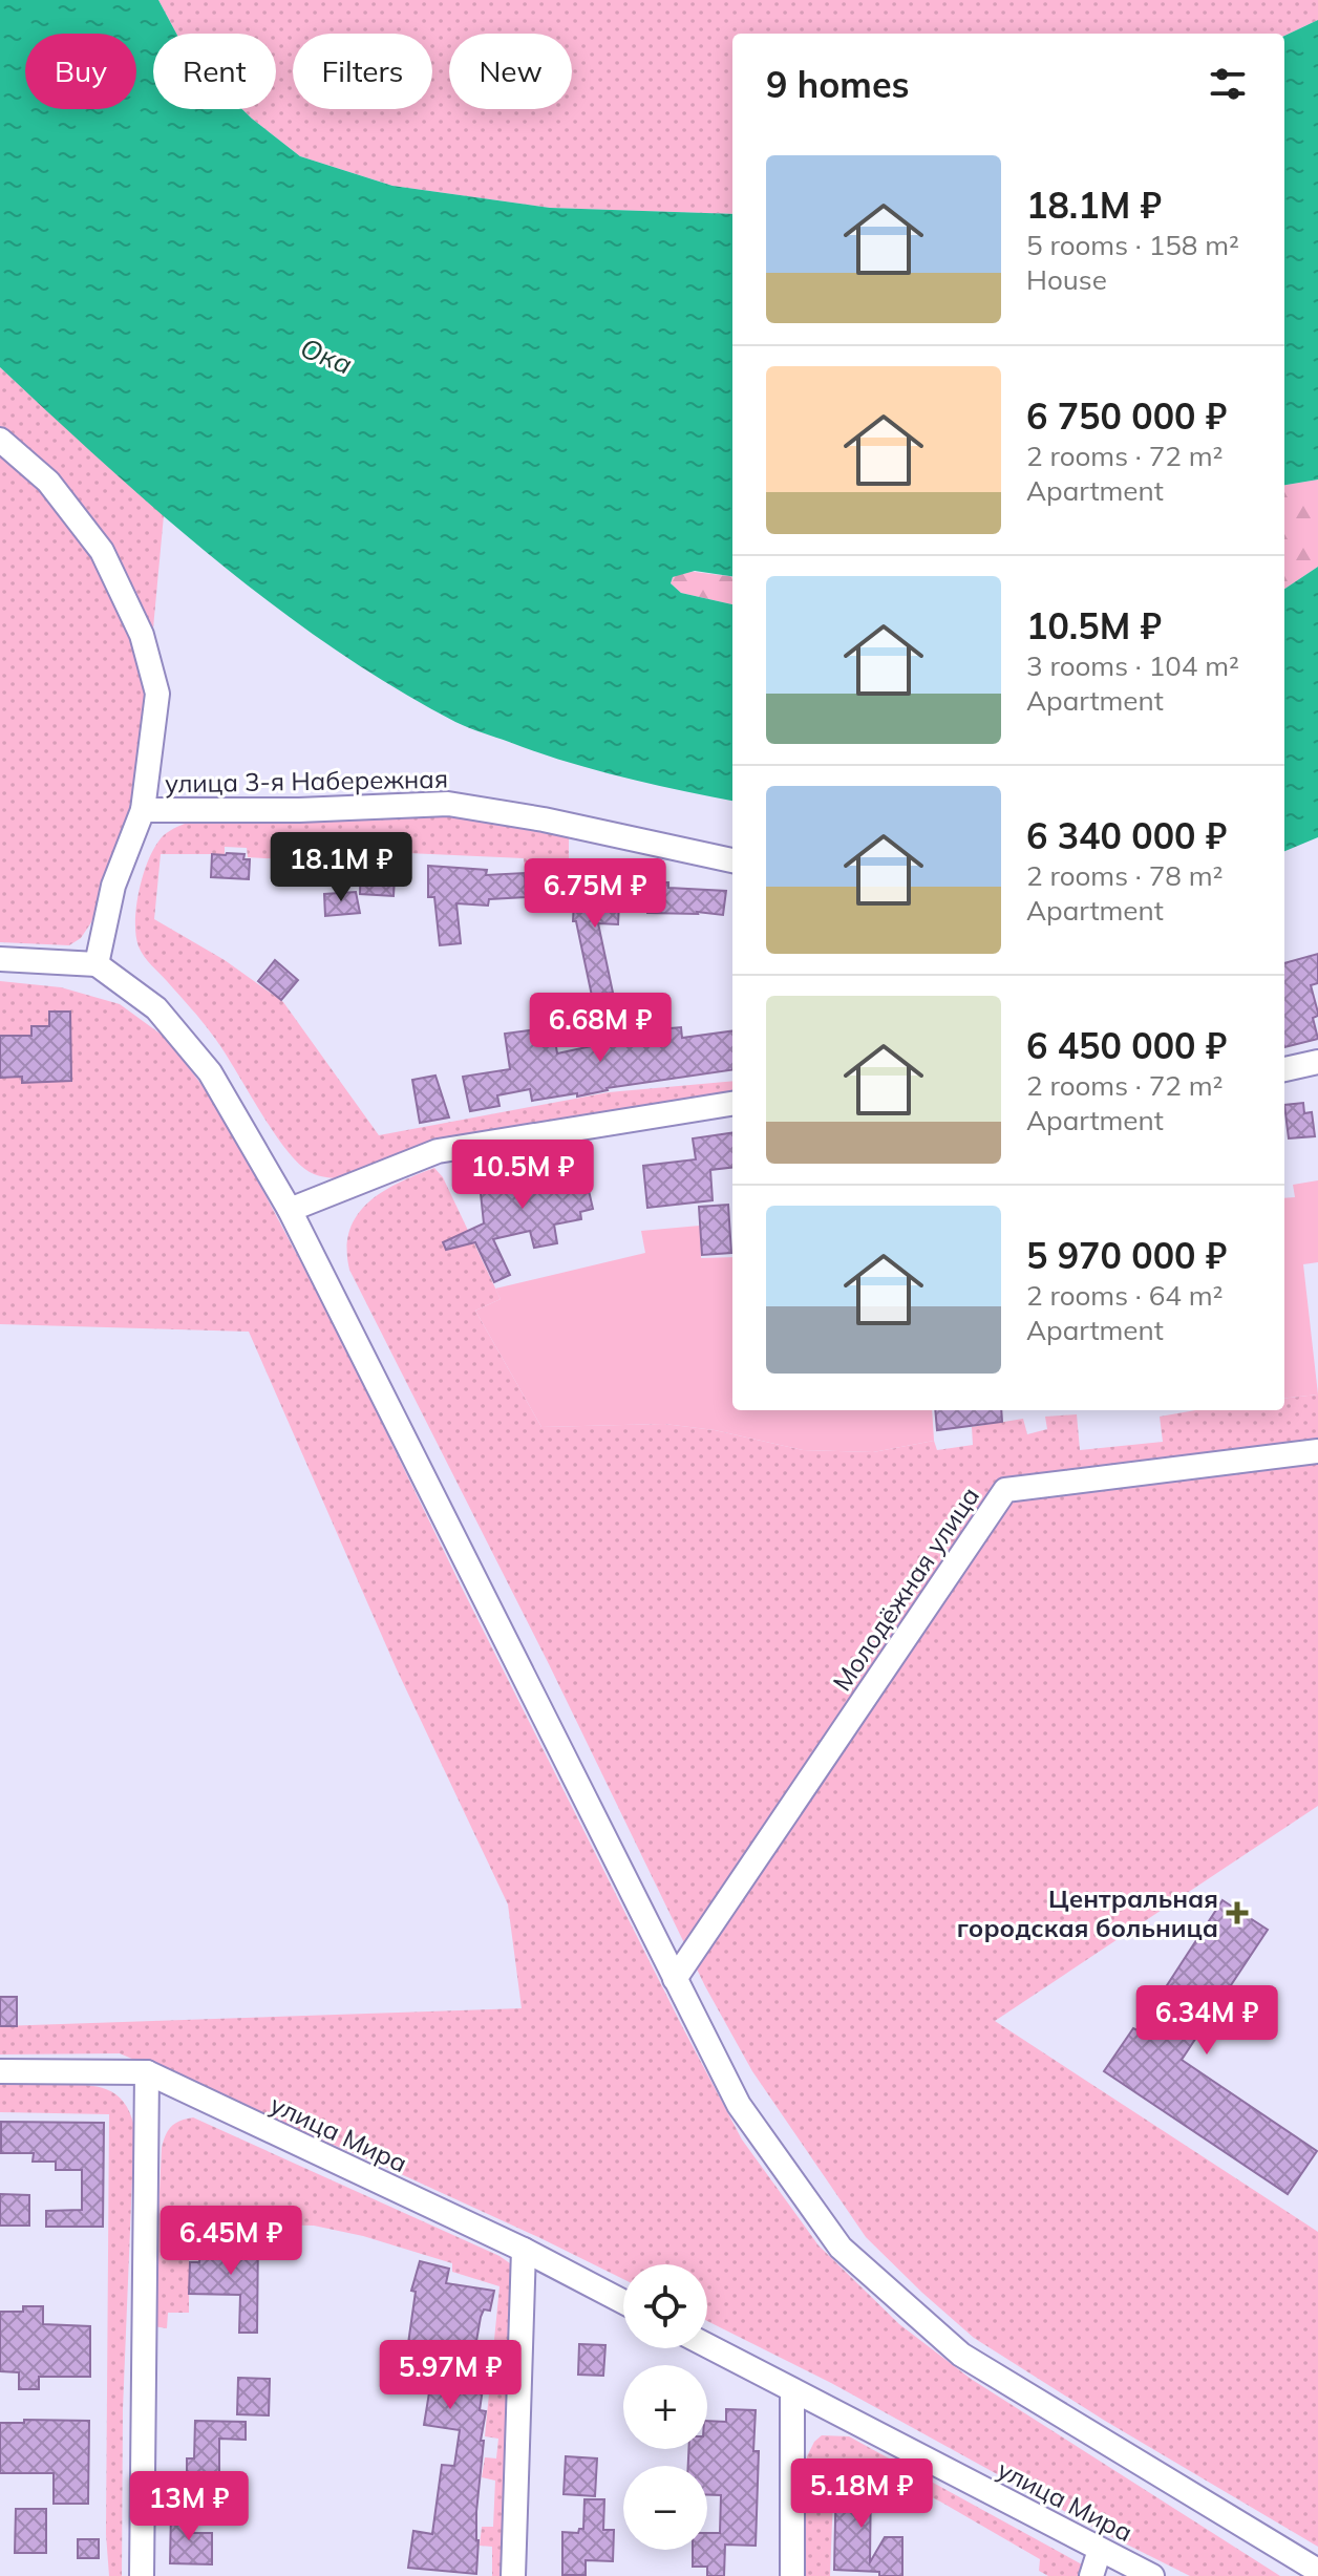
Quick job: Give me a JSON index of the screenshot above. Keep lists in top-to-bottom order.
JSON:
{
  "streets": {
    "street": ["улица 3-я Набережная", "Молодёжная улица", "улица Мира"]
  },
  "water": ["Ока"],
  "places": {
    "health": ["Центральная городская больница"]
  },
  "page": {
    "chip": [
      "Buy",
      "Rent",
      "Filters",
      "New"
    ],
    "heading": "9 homes",
    "list": [
      {
        "name": "18.1M ₽",
        "note": "5 rooms · 158 m² · House"
      },
      {
        "name": "6 750 000 ₽",
        "note": "2 rooms · 72 m² · Apartment"
      },
      {
        "name": "10.5M ₽",
        "note": "3 rooms · 104 m² · Apartment"
      },
      {
        "name": "6 340 000 ₽",
        "note": "2 rooms · 78 m² · Apartment"
      },
      {
        "name": "6 450 000 ₽",
        "note": "2 rooms · 72 m² · Apartment"
      },
      {
        "name": "5 970 000 ₽",
        "note": "2 rooms · 64 m² · Apartment"
      }
    ],
    "price": [
      "18.1M ₽",
      "6.75M ₽",
      "6.68M ₽",
      "10.5M ₽",
      "6.34M ₽",
      "6.45M ₽",
      "5.97M ₽",
      "5.18M ₽",
      "13M ₽"
    ],
    "map_buttons": ["+", "−"]
  }
}
